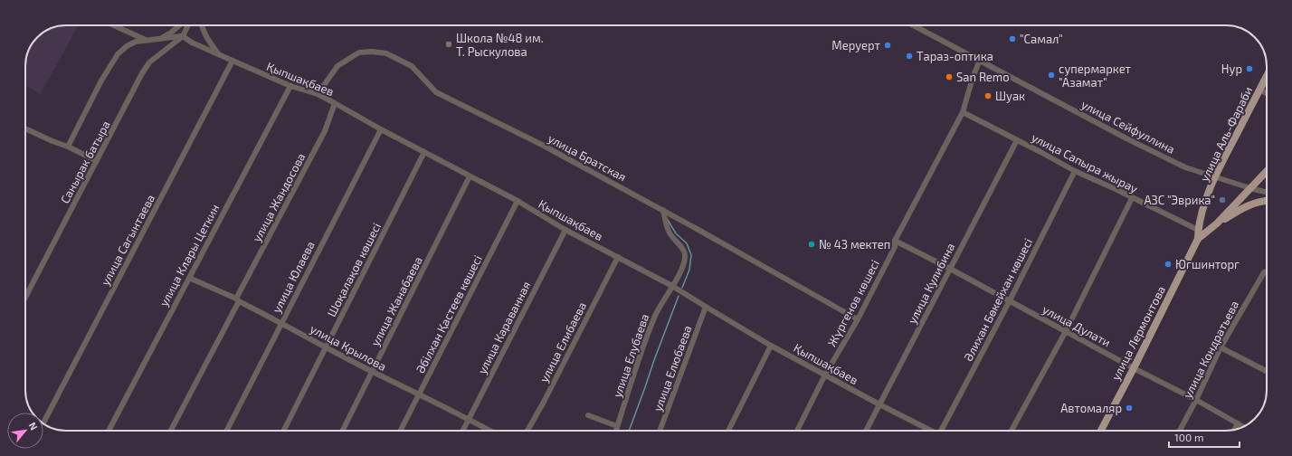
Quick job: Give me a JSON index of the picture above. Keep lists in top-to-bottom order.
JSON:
{
  "streets": {
    "main road": ["улица Аль-Фараби", "улица Лермонтова"],
    "street": [
      "Қыпшақбаев",
      "улица Сейфуллина",
      "улица Братская",
      "Санырак батыра",
      "улица Сапыра жырау",
      "улица Жандосова",
      "улица Сагынтаева",
      "улица Клары Цеткин",
      "Шоқалақов көшесі",
      "улица Юлаева",
      "улица Кулибина",
      "Әлихан Бөкейхан көшесі",
      "улица Жанабаева",
      "Жүргенов көшесі",
      "Әбілхан Қастеев көшесі",
      "улица Дулати",
      "улица Караванная",
      "улица Елибаева",
      "улица Крылова",
      "улица Кондратьева",
      "улица Елубаева",
      "улица Елюбаева"
    ]
  },
  "crossings": [
    ["Қыпшақбаев", "улица Братская"],
    ["Қыпшақбаев", "Санырак батыра"],
    ["Қыпшақбаев", "улица Жандосова"],
    ["Қыпшақбаев", "улица Сагынтаева"],
    ["Қыпшақбаев", "улица Клары Цеткин"],
    ["Қыпшақбаев", "Шоқалақов көшесі"],
    ["Қыпшақбаев", "улица Юлаева"],
    ["Қыпшақбаев", "улица Кулибина"],
    ["Қыпшақбаев", "улица Жанабаева"],
    ["Қыпшақбаев", "Жүргенов көшесі"],
    ["Қыпшақбаев", "Әбілхан Қастеев көшесі"],
    ["Қыпшақбаев", "улица Караванная"],
    ["Қыпшақбаев", "улица Елибаева"],
    ["Қыпшақбаев", "улица Елубаева"],
    ["Қыпшақбаев", "улица Елюбаева"],
    ["улица Сейфуллина", "улица Аль-Фараби"],
    ["улица Сейфуллина", "Жүргенов көшесі"],
    ["улица Аль-Фараби", "улица Сапыра жырау"],
    ["улица Аль-Фараби", "улица Лермонтова"],
    ["улица Братская", "Жүргенов көшесі"],
    ["улица Братская", "улица Елубаева"],
    ["улица Сапыра жырау", "улица Кулибина"],
    ["улица Сапыра жырау", "Әлихан Бөкейхан көшесі"],
    ["улица Сапыра жырау", "Жүргенов көшесі"],
    ["улица Жандосова", "улица Крылова"],
    ["улица Клары Цеткин", "улица Крылова"],
    ["Шоқалақов көшесі", "улица Крылова"],
    ["улица Юлаева", "улица Крылова"],
    ["улица Кулибина", "улица Дулати"],
    ["Әлихан Бөкейхан көшесі", "улица Дулати"],
    ["улица Жанабаева", "улица Крылова"],
    ["Жүргенов көшесі", "улица Дулати"],
    ["Әбілхан Қастеев көшесі", "улица Крылова"],
    ["улица Дулати", "улица Лермонтова"],
    ["улица Дулати", "улица Кондратьева"],
    ["улица Караванная", "улица Крылова"]
  ],
  "places": [
    "\"Самал\"",
    "Школа №48 им. Т. Рыскулова",
    "Меруерт",
    "Тараз-оптика",
    "Нур",
    "супермаркет \"Азамат\"",
    "San Remo",
    "Шуак",
    "АЗС \"Эврика\"",
    "№ 43 мектеп",
    "Югшинторг",
    "Автомаляр"
  ],
  "scale_bar": "100 m",
  "north": "top right"
}
